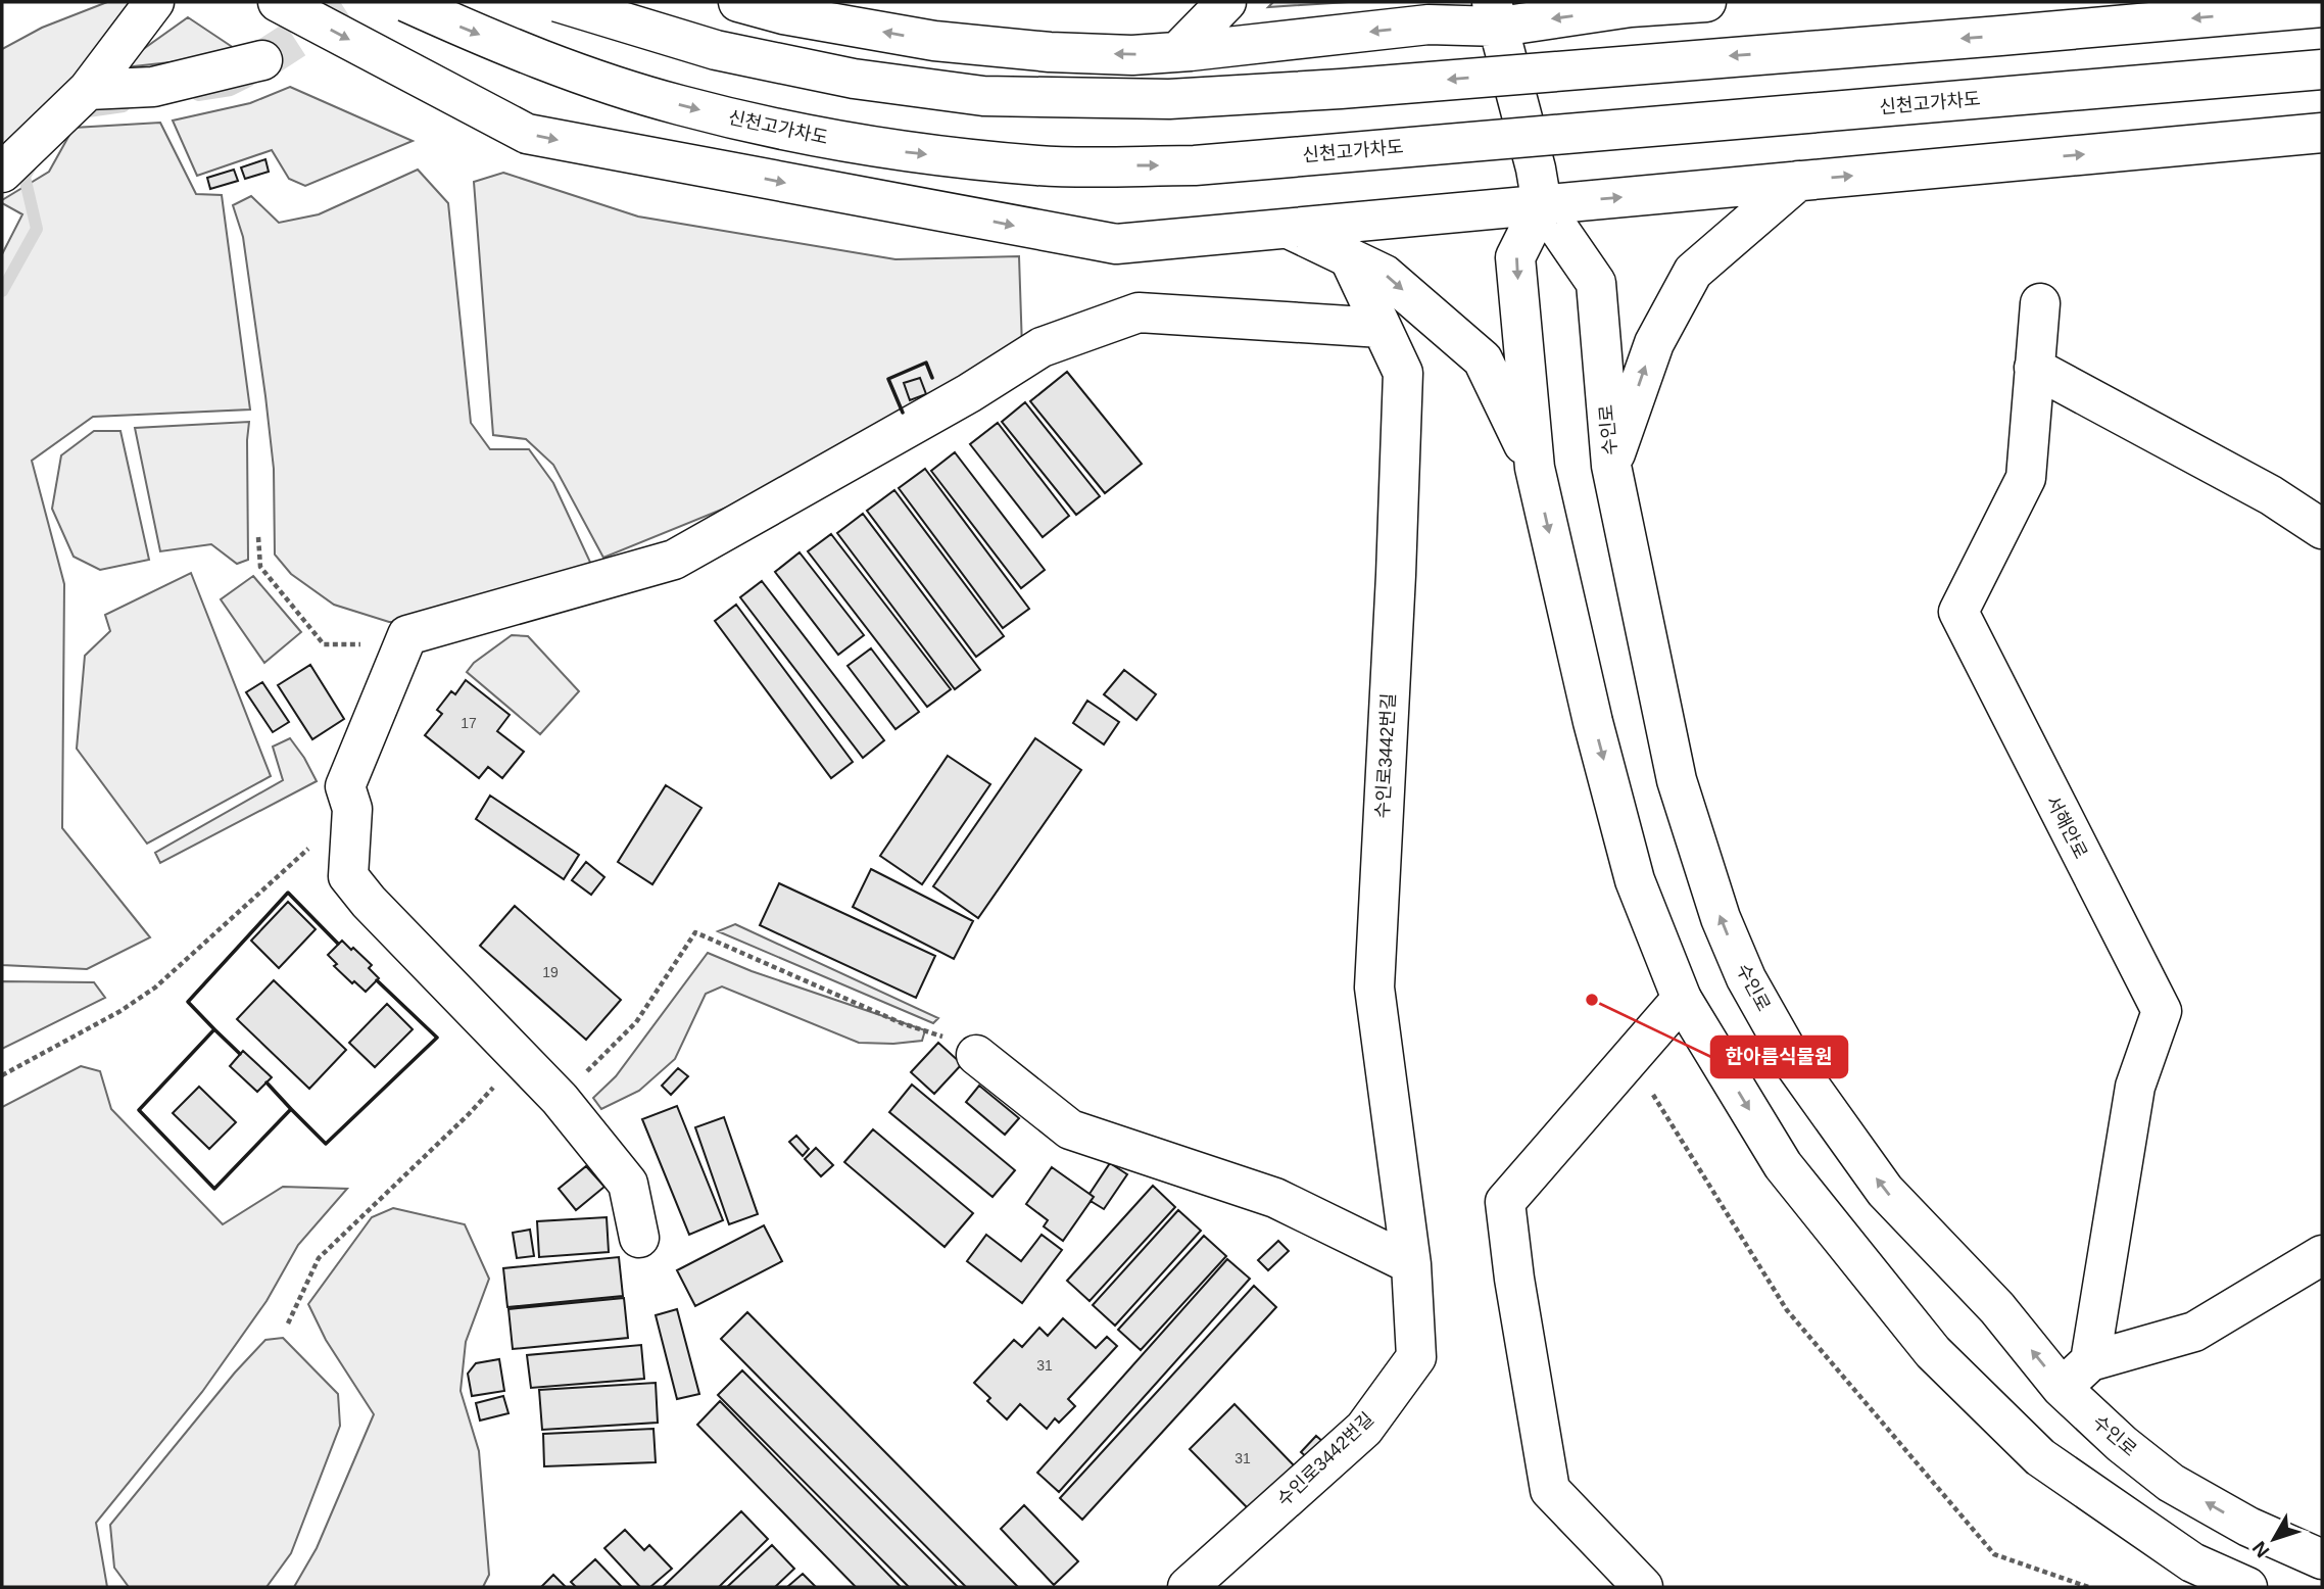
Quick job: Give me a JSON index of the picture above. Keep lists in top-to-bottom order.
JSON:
{
  "streets": {
    "main road": [
      "신천고가차도",
      "수인로",
      "수인로3442번길",
      "서해안로"
    ]
  },
  "places": ["한아름식물원"],
  "house_numbers": [
    "17",
    "19",
    "31",
    "31"
  ],
  "north": "bottom left"
}
